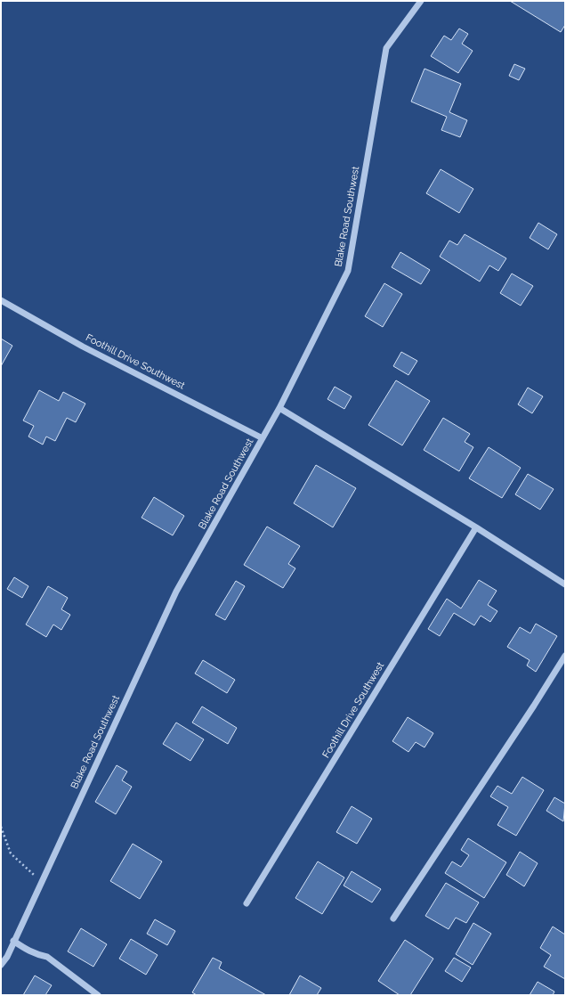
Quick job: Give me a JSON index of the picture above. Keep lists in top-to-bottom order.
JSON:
{
  "streets": {
    "street": ["Blake Road Southwest", "Foothill Drive Southwest"]
  },
  "crossings": [
    ["Blake Road Southwest", "Foothill Drive Southwest"]
  ]
}
